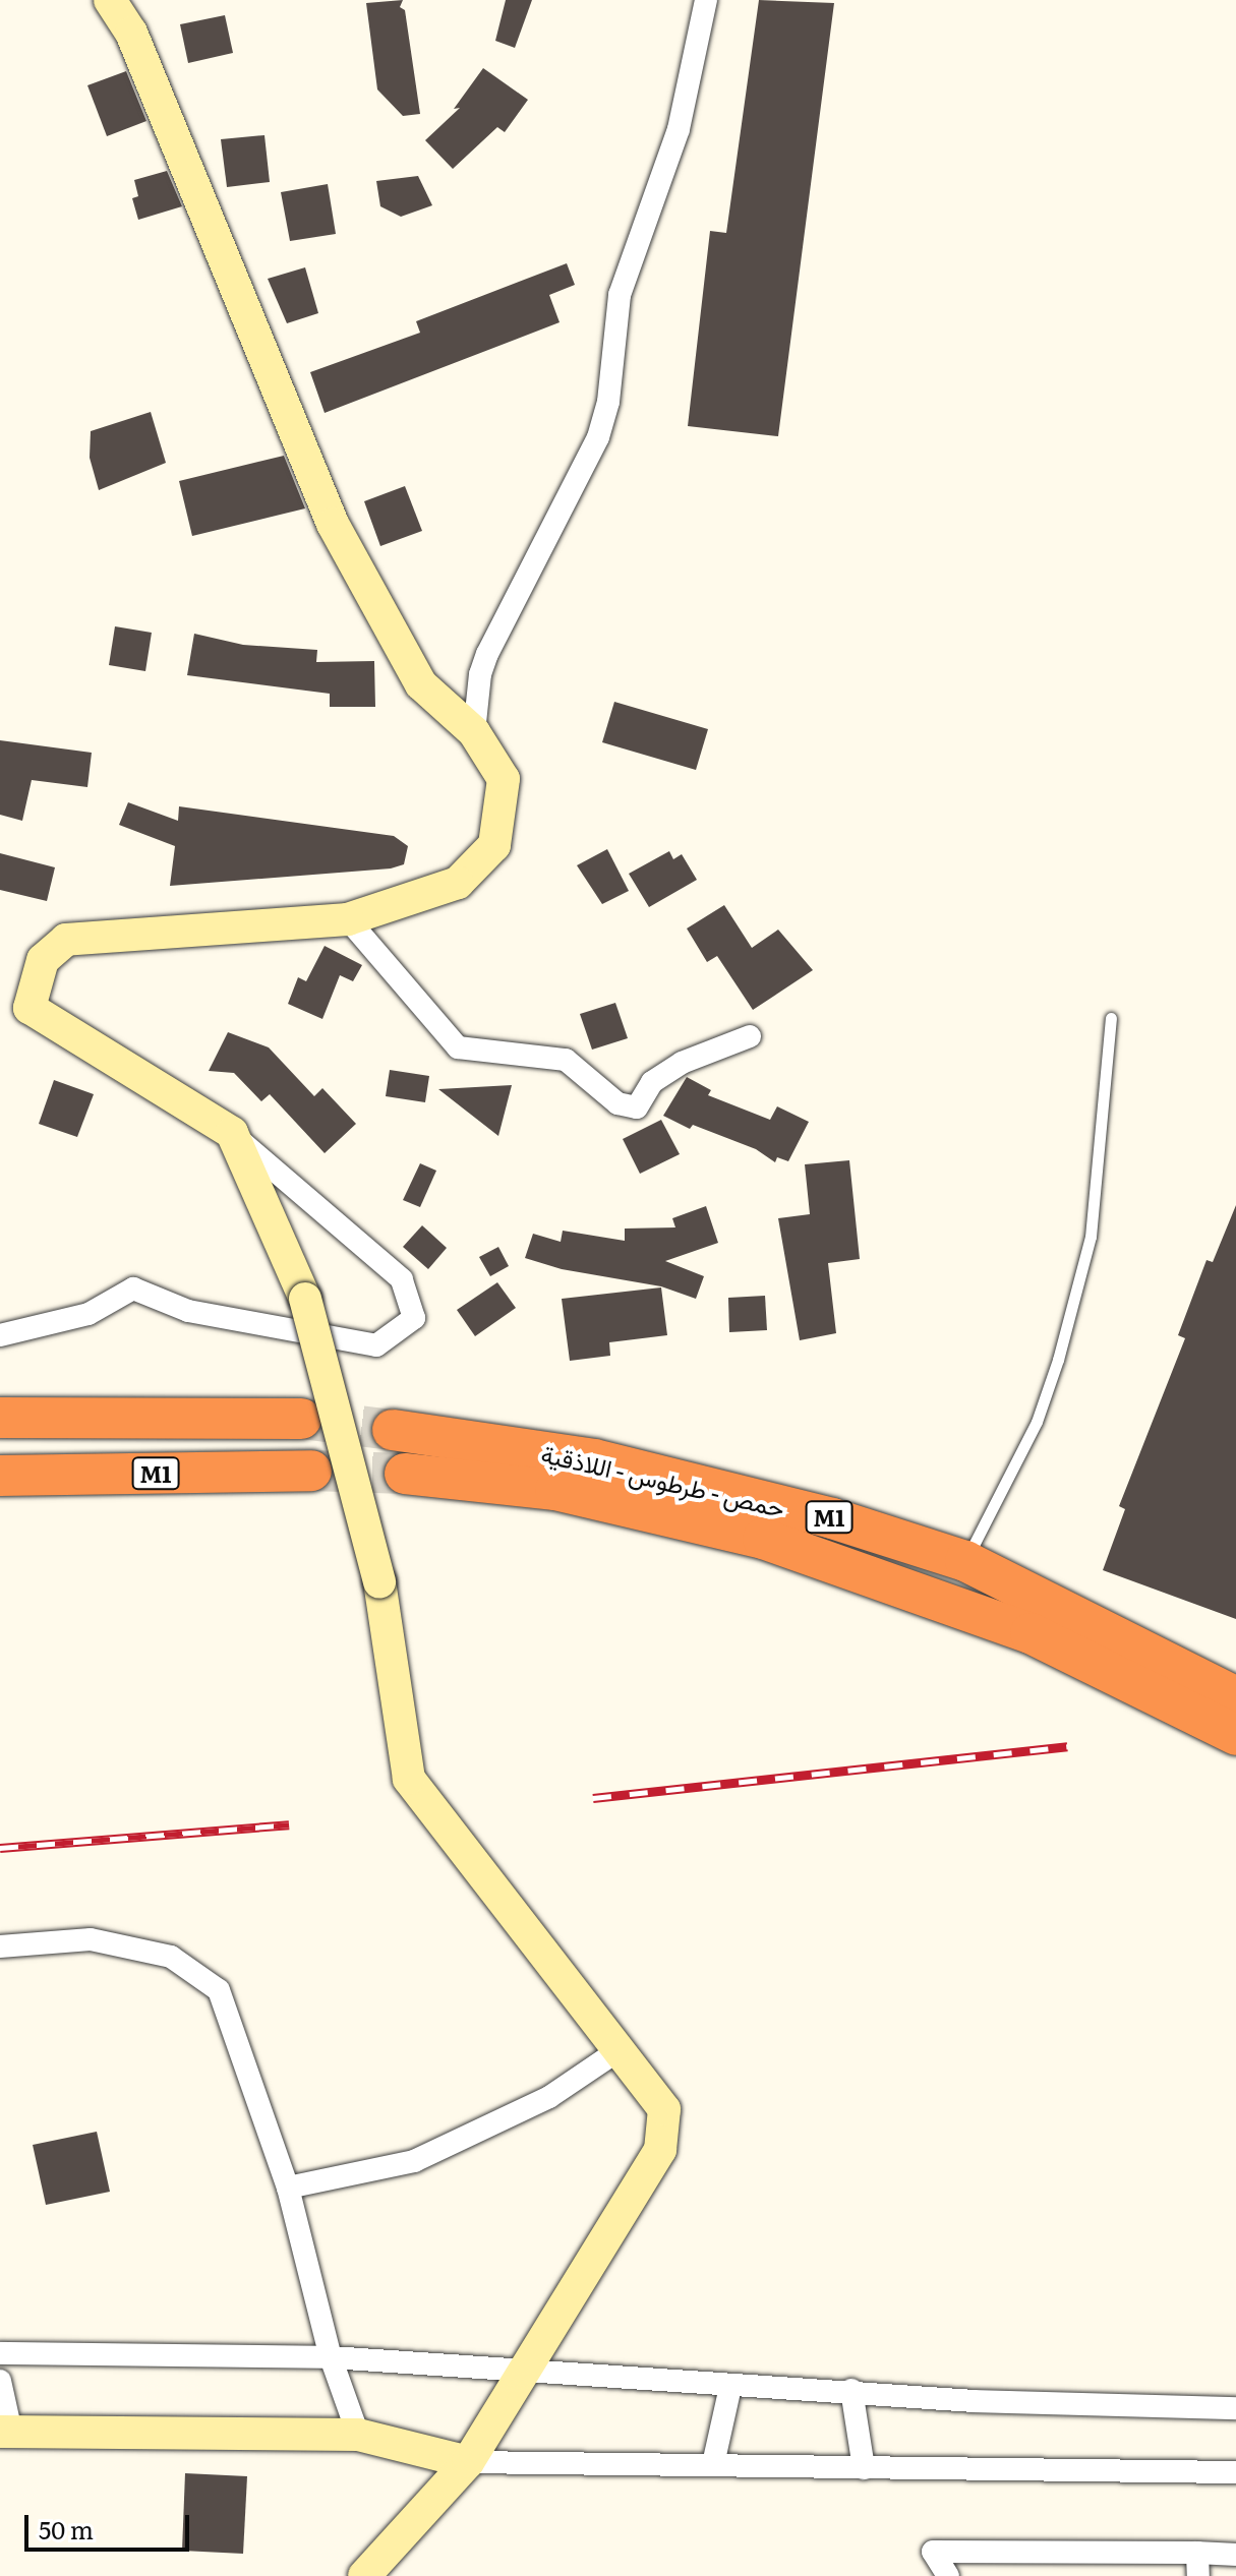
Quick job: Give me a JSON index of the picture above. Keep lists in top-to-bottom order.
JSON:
{
  "streets": {
    "highway": ["M1", "حمص - طرطوس - اللاذقية"]
  },
  "scale_bar": "50 m"
}
